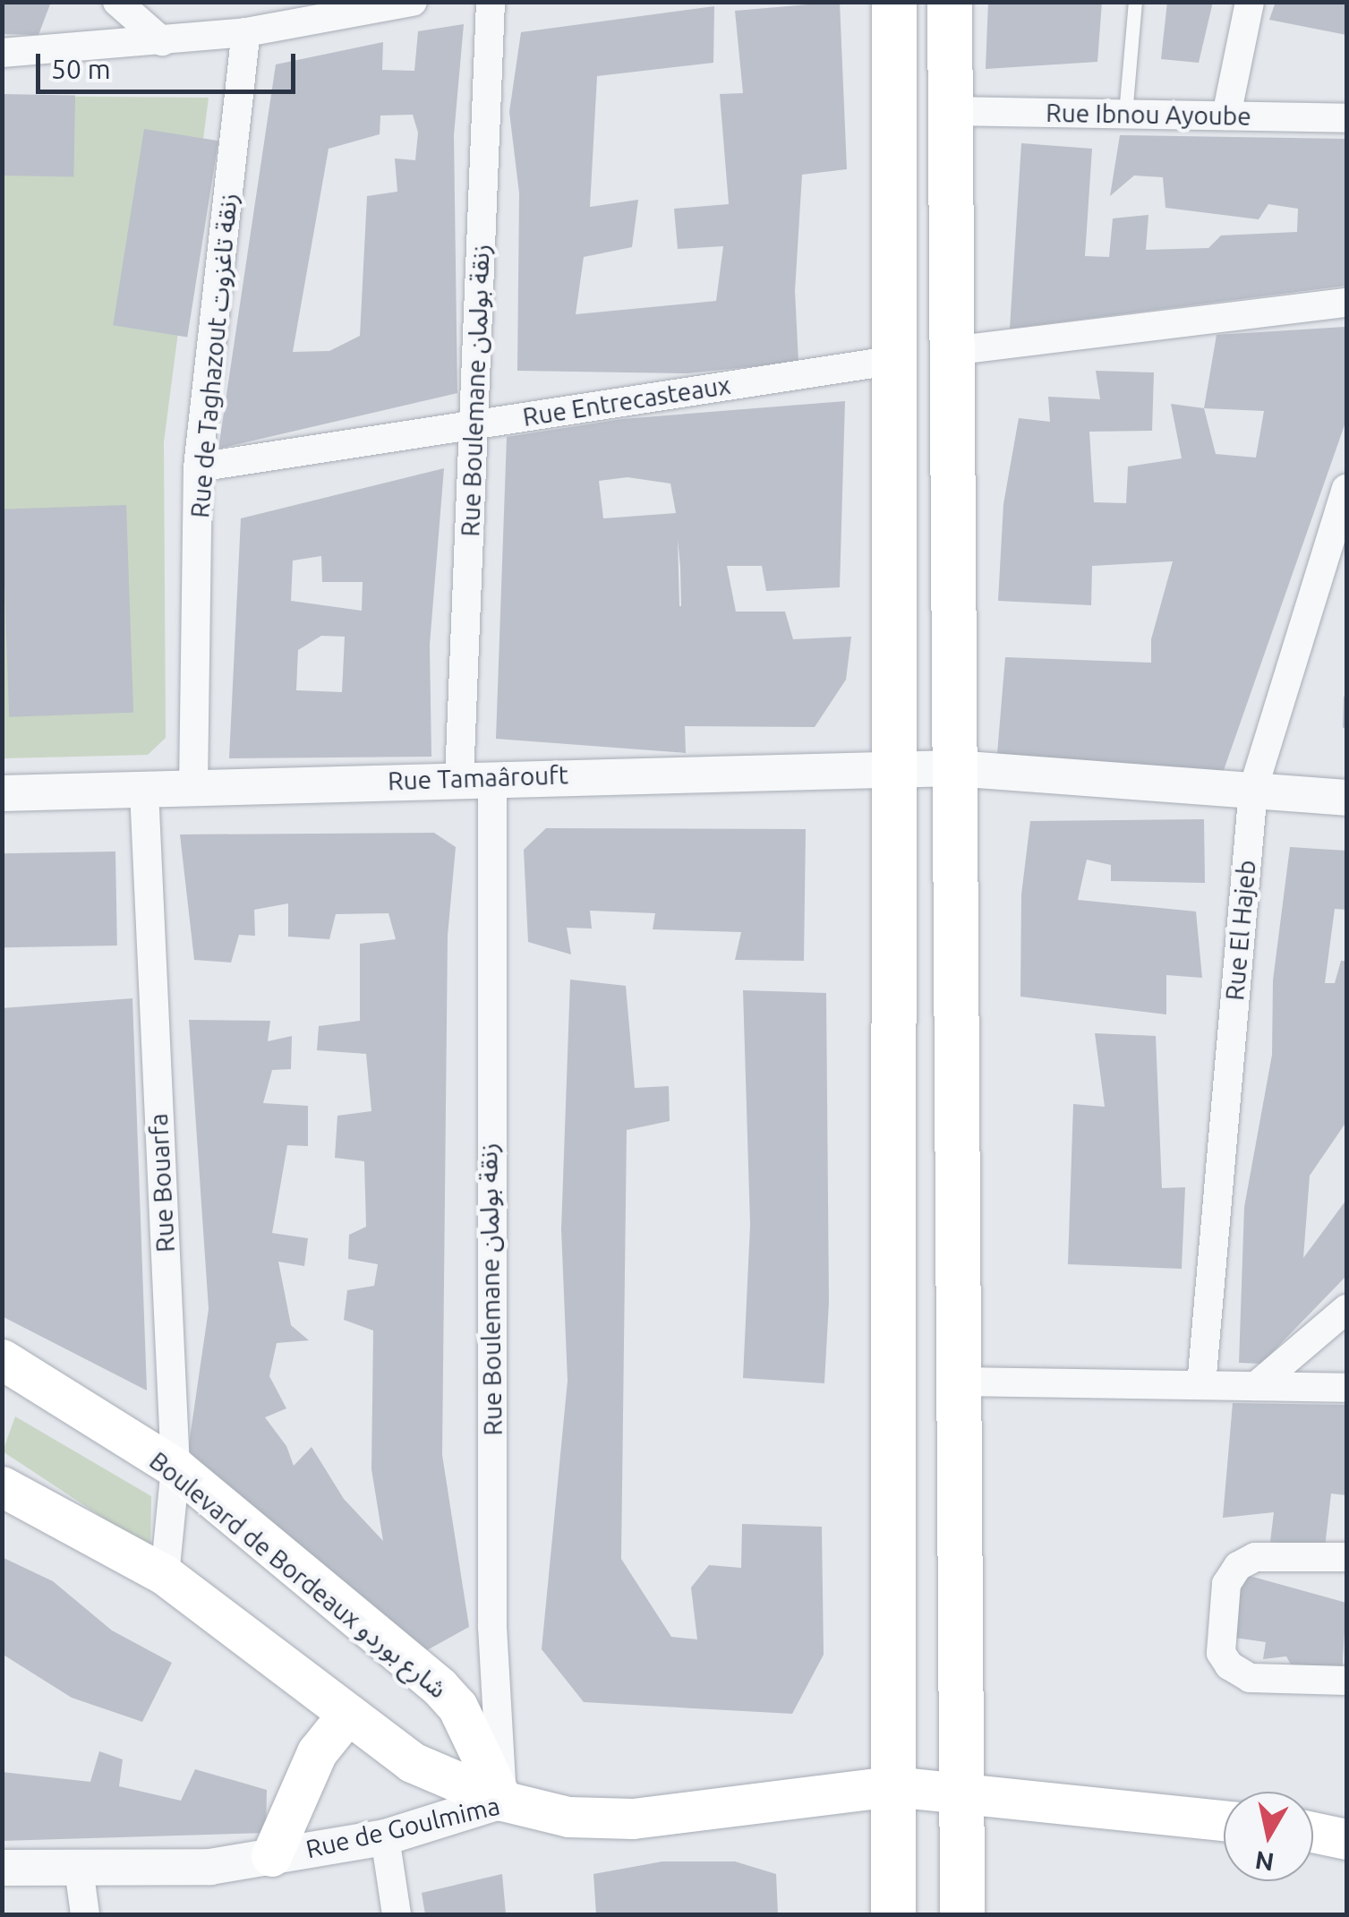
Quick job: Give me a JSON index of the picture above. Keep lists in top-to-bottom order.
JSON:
{
  "streets": {
    "main road": ["Boulevard de Bordeaux شارع بوردو", "Rue de Goulmima"],
    "street": [
      "Rue Ibnou Ayoube",
      "Rue de Taghazout زنقة تاغزوت",
      "Rue Boulemane زنقة بولمان",
      "Rue Entrecasteaux",
      "Rue Tamaârouft",
      "Rue El Hajeb",
      "Rue Bouarfa"
    ]
  },
  "crossings": [
    ["Rue de Taghazout زنقة تاغزوت", "Rue Entrecasteaux"],
    ["Rue de Taghazout زنقة تاغزوت", "Rue Tamaârouft"],
    ["Rue Boulemane زنقة بولمان", "Rue Entrecasteaux"],
    ["Rue Boulemane زنقة بولمان", "Rue Tamaârouft"],
    ["Rue Boulemane زنقة بولمان", "Boulevard de Bordeaux شارع بوردو"],
    ["Rue Boulemane زنقة بولمان", "Rue de Goulmima"],
    ["Rue Tamaârouft", "Rue El Hajeb"],
    ["Rue Tamaârouft", "Rue Bouarfa"],
    ["Rue Bouarfa", "Boulevard de Bordeaux شارع بوردو"],
    ["Boulevard de Bordeaux شارع بوردو", "Rue de Goulmima"]
  ],
  "scale_bar": "50 m",
  "north": "bottom"
}
